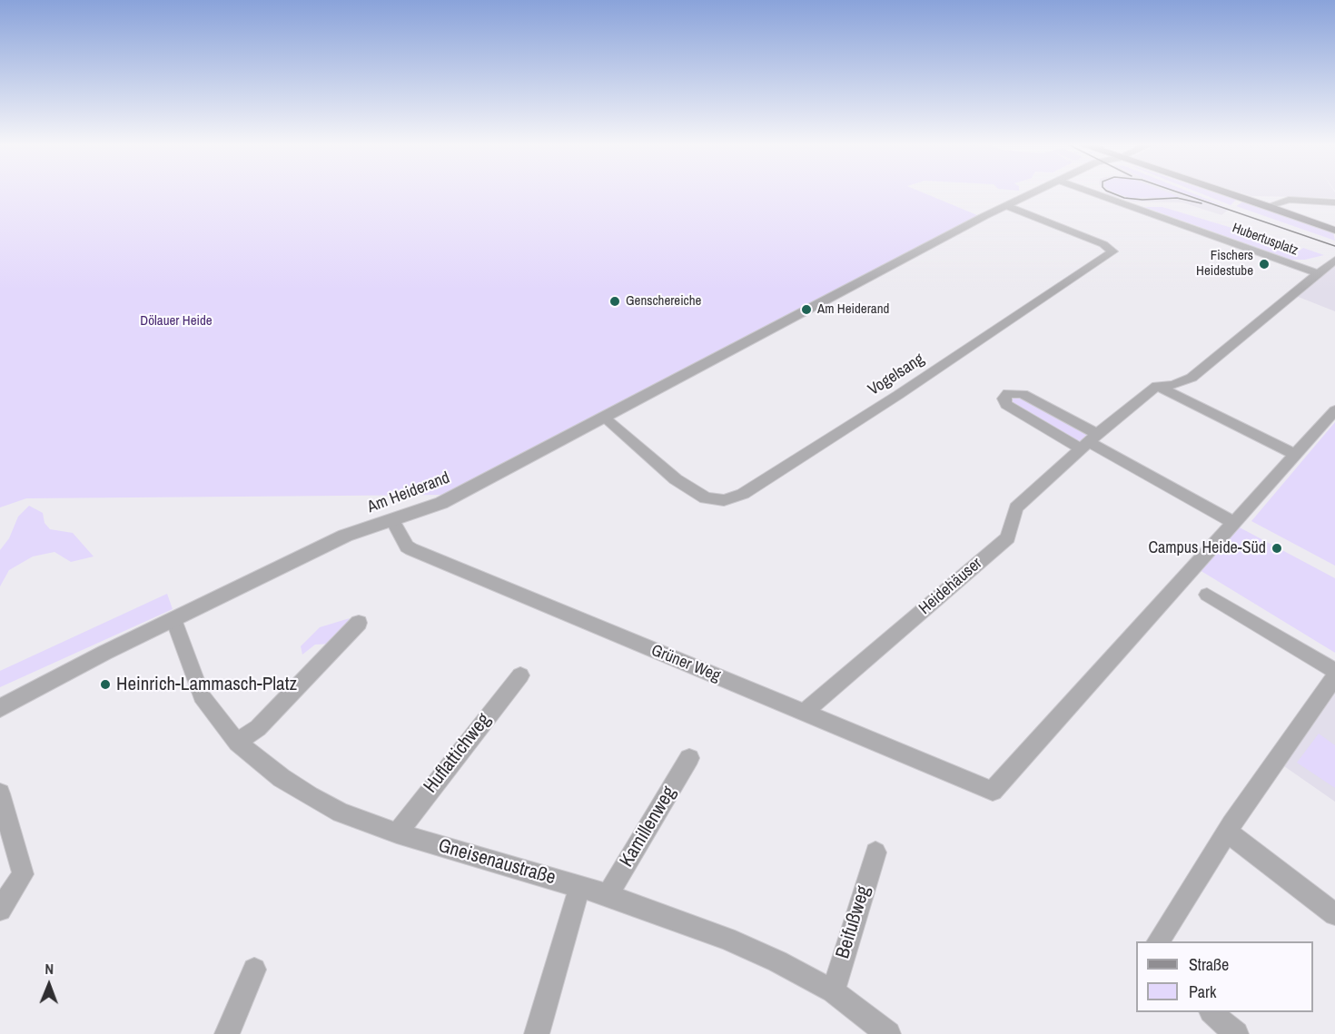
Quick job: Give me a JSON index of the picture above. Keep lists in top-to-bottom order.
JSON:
{
  "streets": {
    "main road": ["Hubertusplatz"],
    "street": [
      "Vogelsang",
      "Am Heiderand",
      "Heidehäuser",
      "Grüner Weg",
      "Huflattichweg",
      "Kamillenweg",
      "Gneisenaustraße",
      "Beifußweg"
    ]
  },
  "crossings": [
    ["Hubertusplatz", "Heidehäuser"],
    ["Vogelsang", "Am Heiderand"],
    ["Am Heiderand", "Grüner Weg"],
    ["Am Heiderand", "Gneisenaustraße"],
    ["Heidehäuser", "Grüner Weg"],
    ["Huflattichweg", "Gneisenaustraße"],
    ["Kamillenweg", "Gneisenaustraße"],
    ["Gneisenaustraße", "Beifußweg"]
  ],
  "parks": ["Dölauer Heide"],
  "places": [
    "Fischers Heidestube",
    "Genschereiche",
    "Am Heiderand",
    "Campus Heide-Süd",
    "Heinrich-Lammasch-Platz"
  ],
  "legend": ["Straße", "Park"],
  "north": "top"
}
